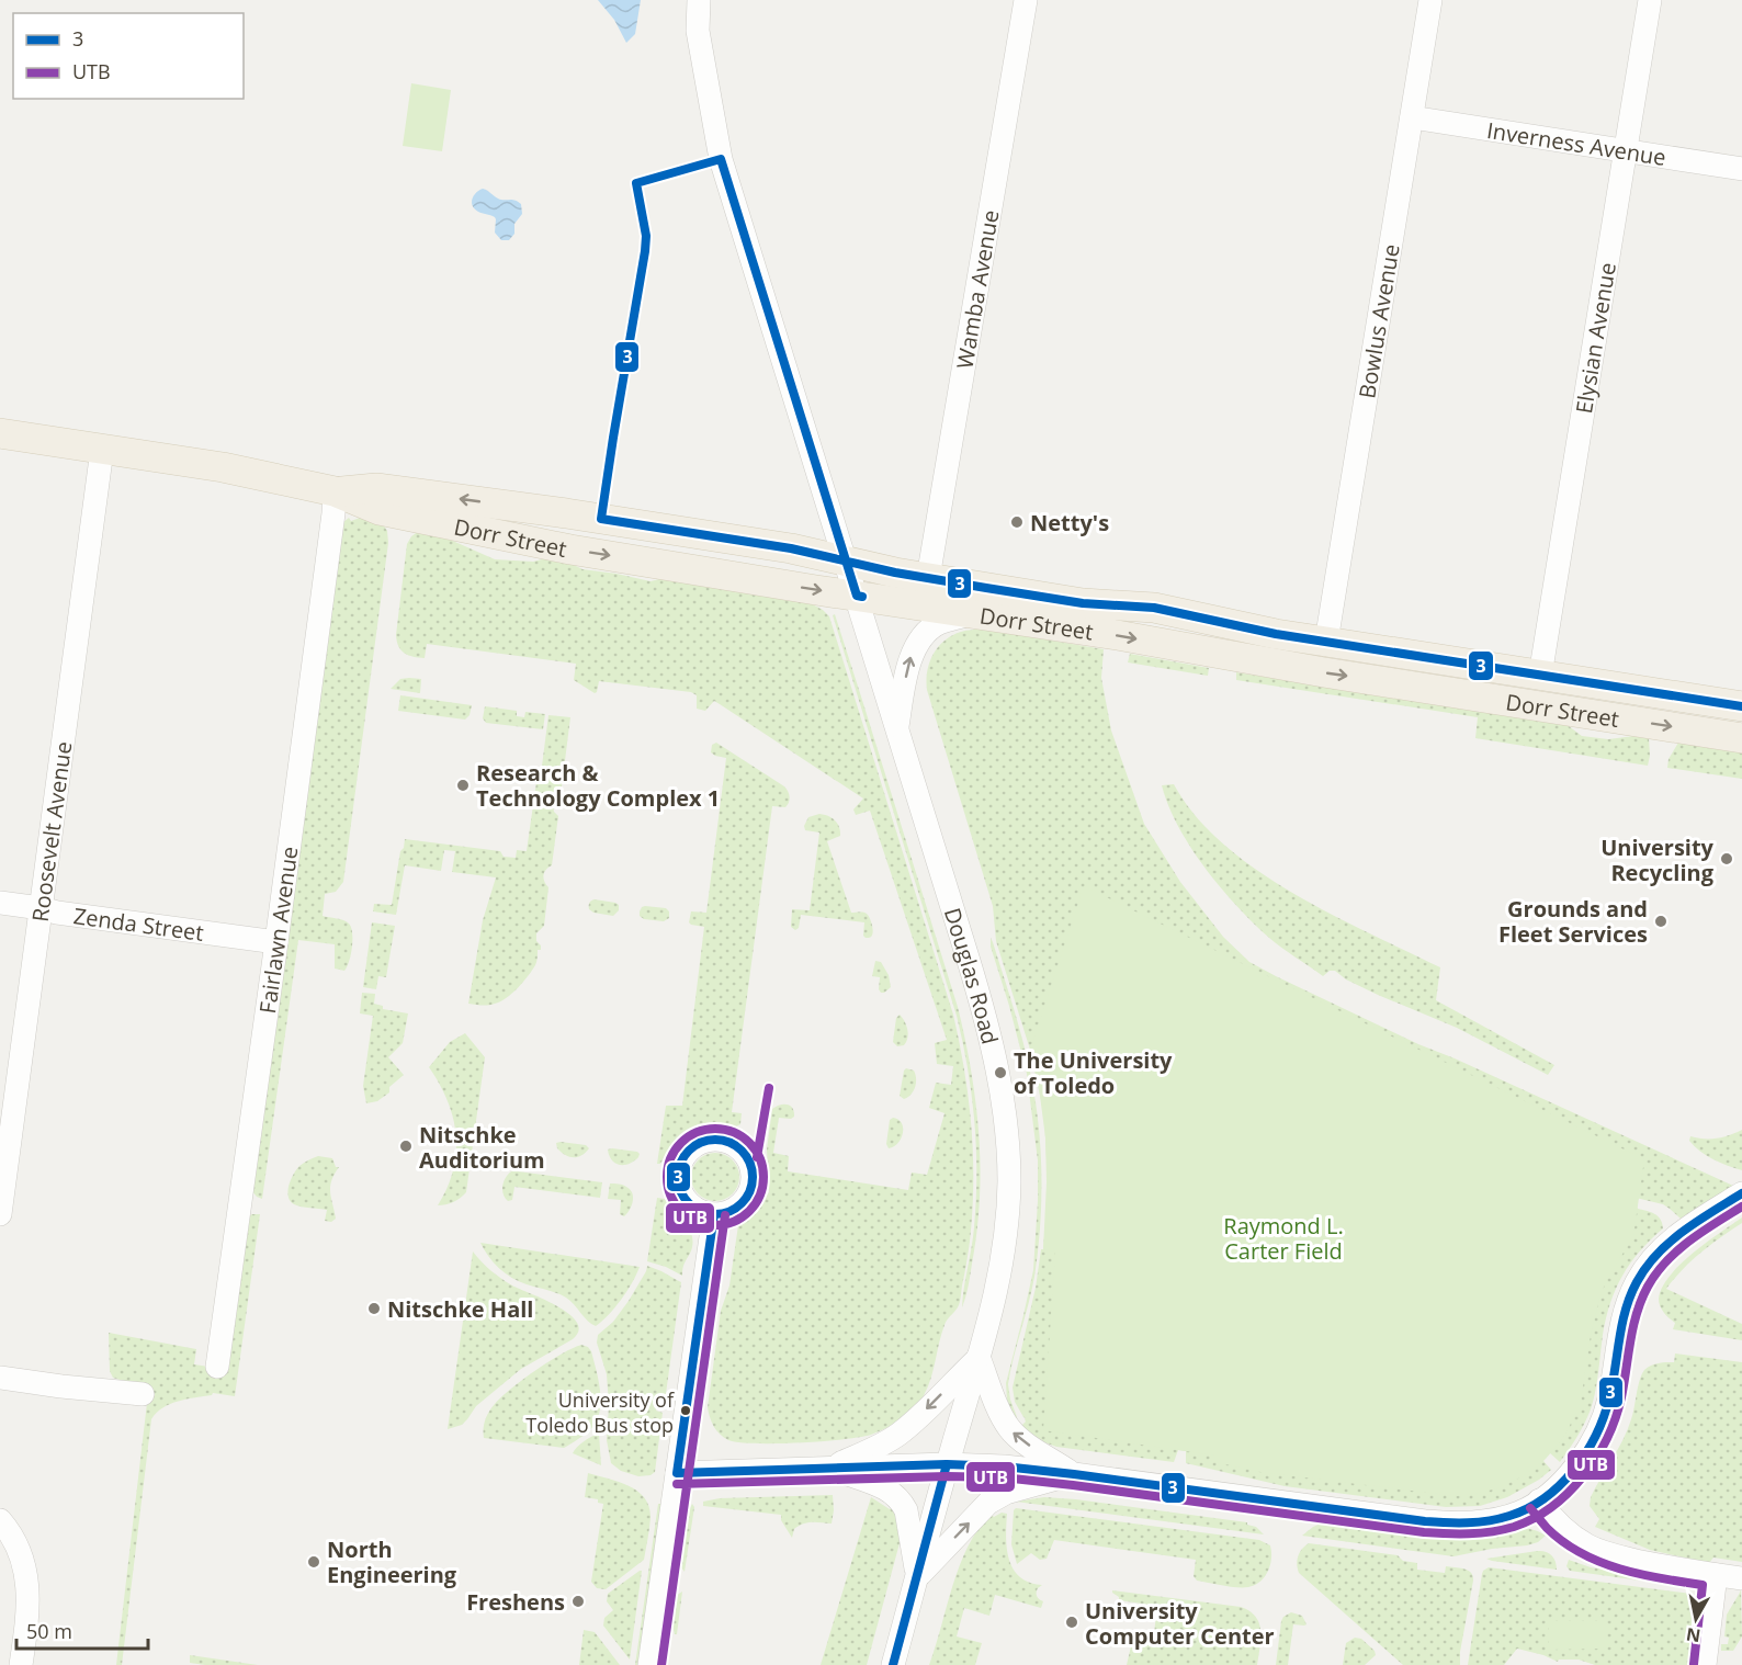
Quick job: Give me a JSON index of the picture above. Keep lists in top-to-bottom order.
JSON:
{
  "streets": {
    "main road": ["Dorr Street"],
    "street": [
      "Inverness Avenue",
      "Wamba Avenue",
      "Bowlus Avenue",
      "Elysian Avenue",
      "Roosevelt Avenue",
      "Zenda Street",
      "Fairlawn Avenue",
      "Douglas Road"
    ]
  },
  "crossings": [
    ["Inverness Avenue", "Bowlus Avenue"],
    ["Inverness Avenue", "Elysian Avenue"],
    ["Wamba Avenue", "Dorr Street"],
    ["Bowlus Avenue", "Dorr Street"],
    ["Elysian Avenue", "Dorr Street"],
    ["Dorr Street", "Roosevelt Avenue"],
    ["Dorr Street", "Fairlawn Avenue"],
    ["Dorr Street", "Douglas Road"],
    ["Roosevelt Avenue", "Zenda Street"],
    ["Zenda Street", "Fairlawn Avenue"]
  ],
  "parks": ["Raymond L. Carter Field"],
  "places": [
    "Netty's",
    "Research & Technology Complex 1",
    "University Recycling",
    "Grounds and Fleet Services",
    "The University of Toledo",
    "Nitschke Auditorium",
    "Nitschke Hall",
    "University of Toledo Bus stop",
    "North Engineering",
    "Freshens",
    "University Computer Center"
  ],
  "lines": ["transit line 3", "transit line UTB"],
  "legend": ["3", "UTB"],
  "scale_bar": "50 m",
  "north": "bottom"
}
